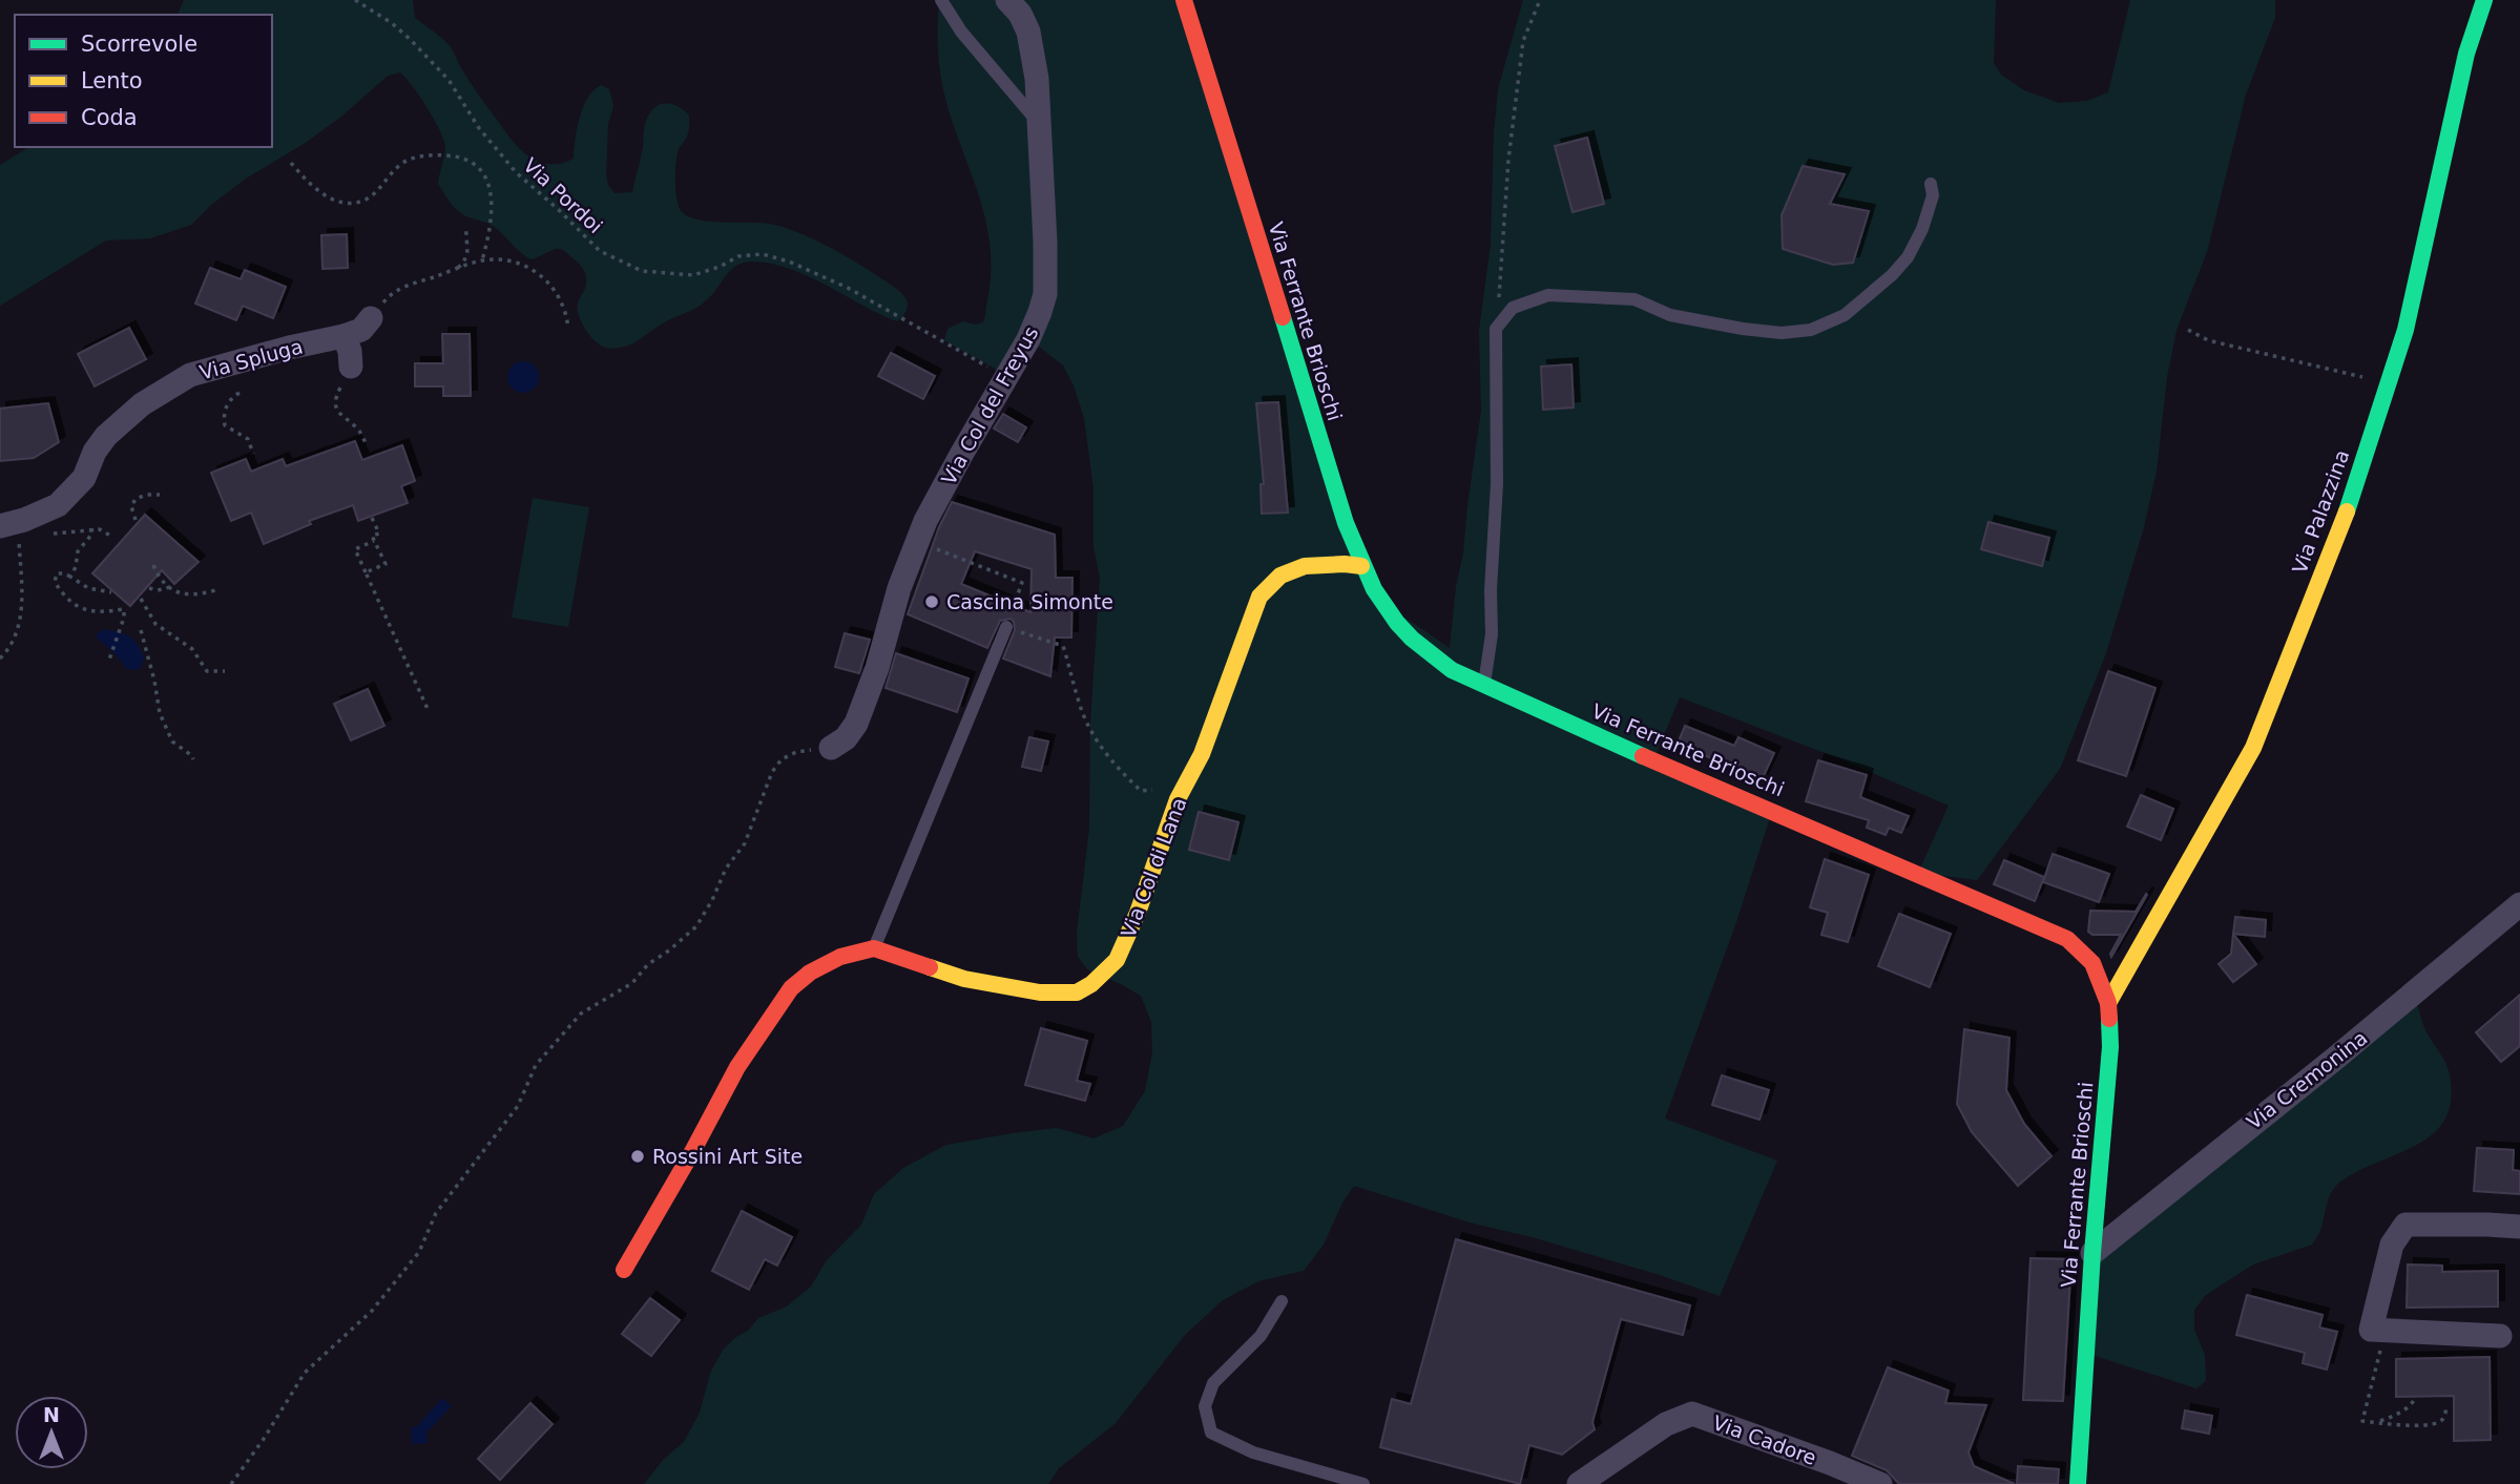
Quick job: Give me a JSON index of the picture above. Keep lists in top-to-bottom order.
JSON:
{
  "streets": {
    "street": [
      "Via Ferrante Brioschi",
      "Via Spluga",
      "Via Col del Freyus",
      "Via Palazzina",
      "Via Col di Lana",
      "Via Cremonina",
      "Via Cadore"
    ],
    "path": ["Via Pordoi"]
  },
  "crossings": [
    ["Via Pordoi", "Via Col del Freyus"],
    ["Via Ferrante Brioschi", "Via Palazzina"],
    ["Via Ferrante Brioschi", "Via Col di Lana"],
    ["Via Ferrante Brioschi", "Via Cremonina"]
  ],
  "places": ["Cascina Simonte", "Rossini Art Site"],
  "legend": ["Scorrevole", "Lento", "Coda"],
  "north": "top"
}
